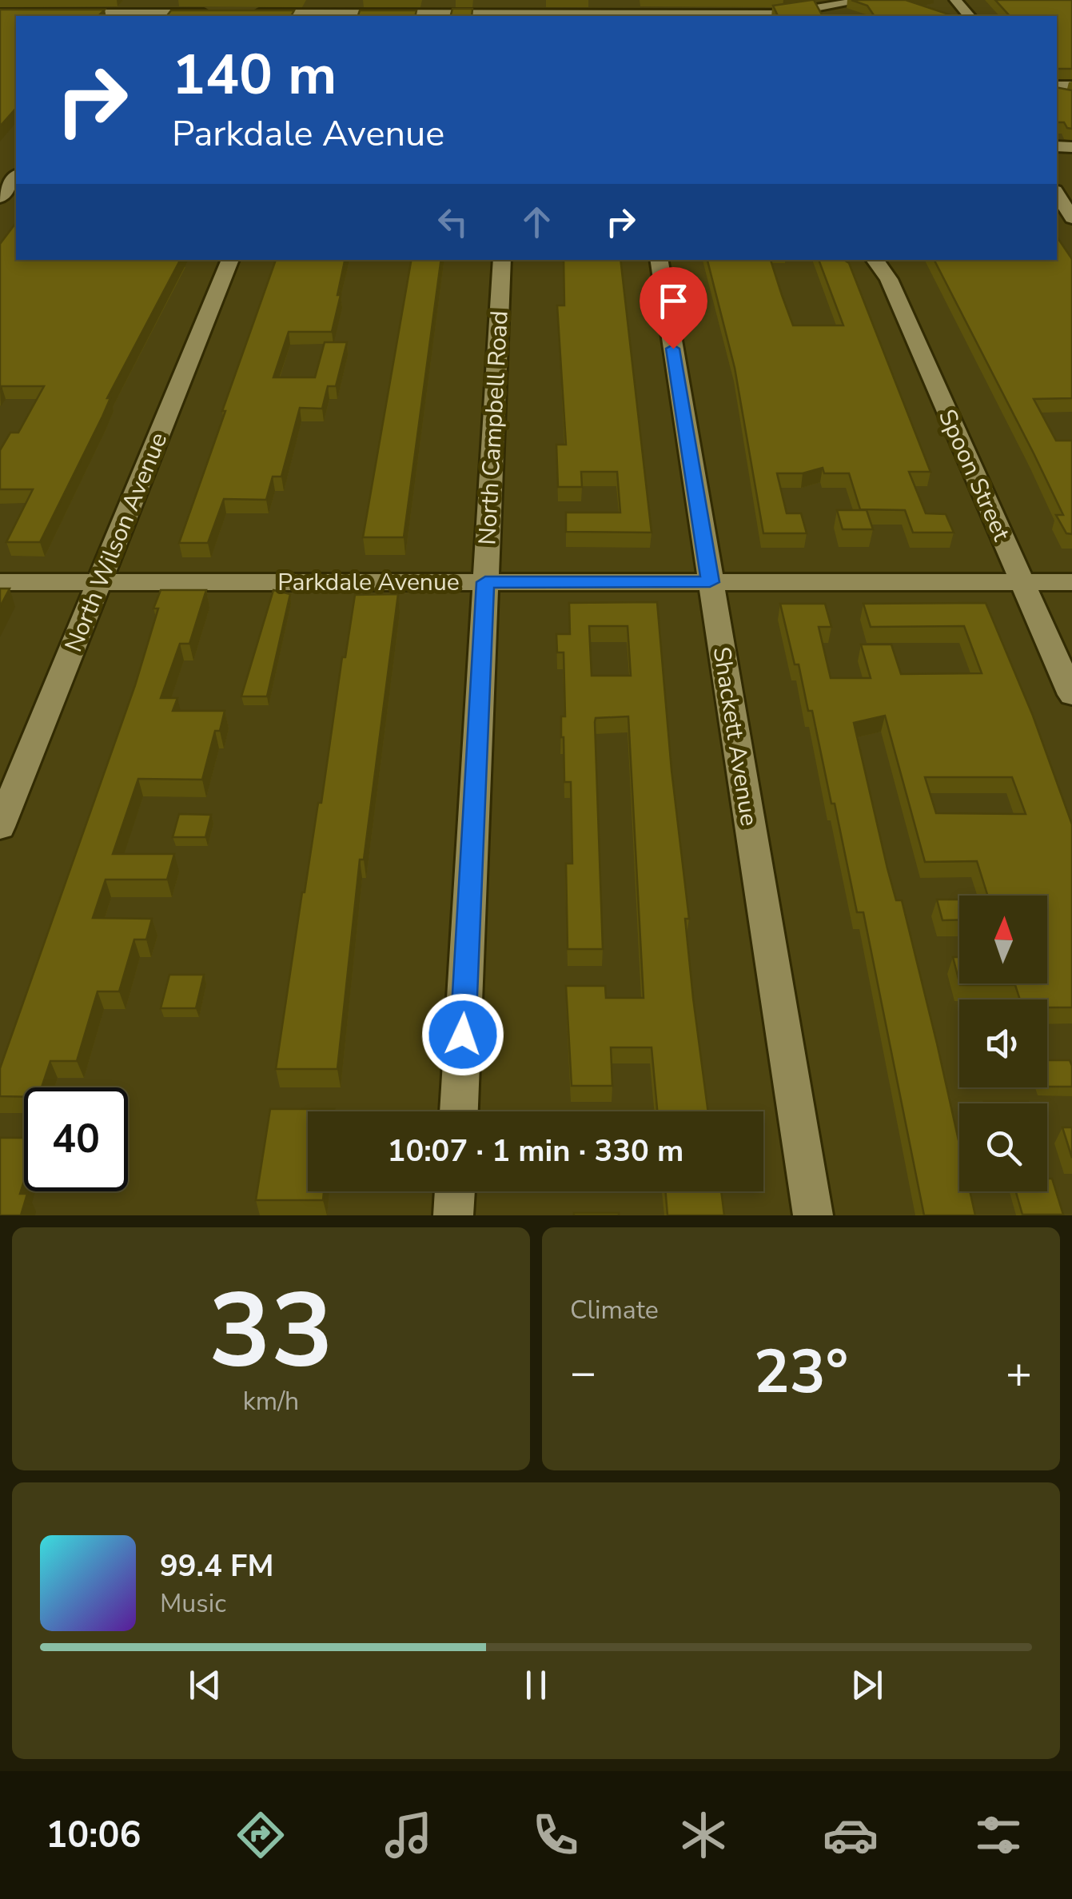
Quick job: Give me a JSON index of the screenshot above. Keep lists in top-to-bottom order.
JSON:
{
  "streets": {
    "street": [
      "North Campbell Road",
      "Spoon Street",
      "North Wilson Avenue",
      "Parkdale Avenue",
      "Shackett Avenue"
    ]
  },
  "crossings": [
    ["North Campbell Road", "Parkdale Avenue"],
    ["Spoon Street", "Parkdale Avenue"],
    ["North Wilson Avenue", "Parkdale Avenue"],
    ["Parkdale Avenue", "Shackett Avenue"]
  ],
  "north": "top",
  "page": {
    "turn": ["140 m", "Parkdale Avenue"],
    "limit": "40",
    "trip": "10:07 · 1 min · 330 m",
    "tile": [
      ["33", "km/h"],
      "Climate"
    ],
    "heat": ["−", "23°", "+"],
    "song": ["99.4 FM", "Music"],
    "tabs": "10:06"
  }
}
